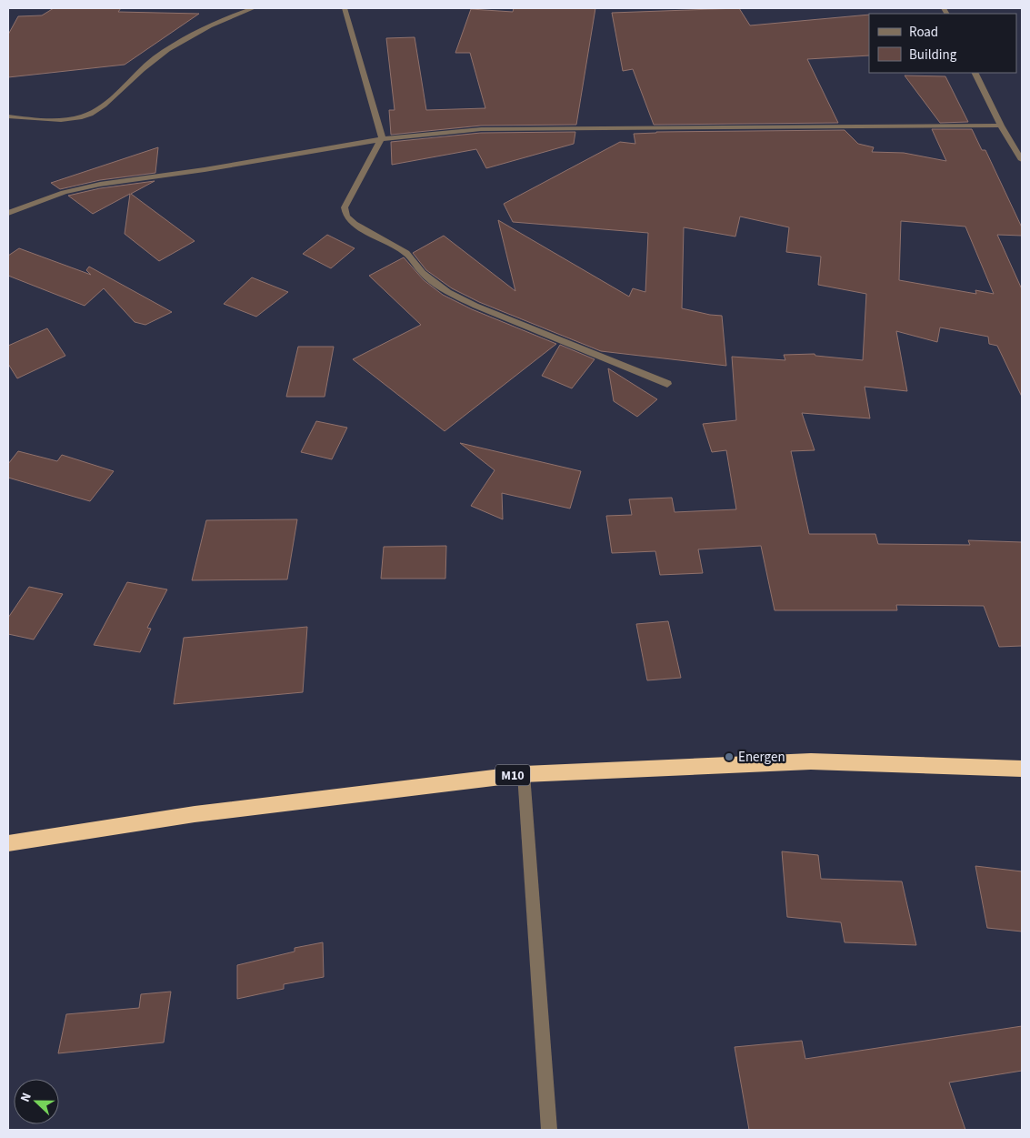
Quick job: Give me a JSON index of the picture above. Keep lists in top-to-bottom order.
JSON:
{
  "streets": {
    "highway": ["M10"]
  },
  "places": ["Energen"],
  "legend": ["Road", "Building"],
  "north": "left"
}
